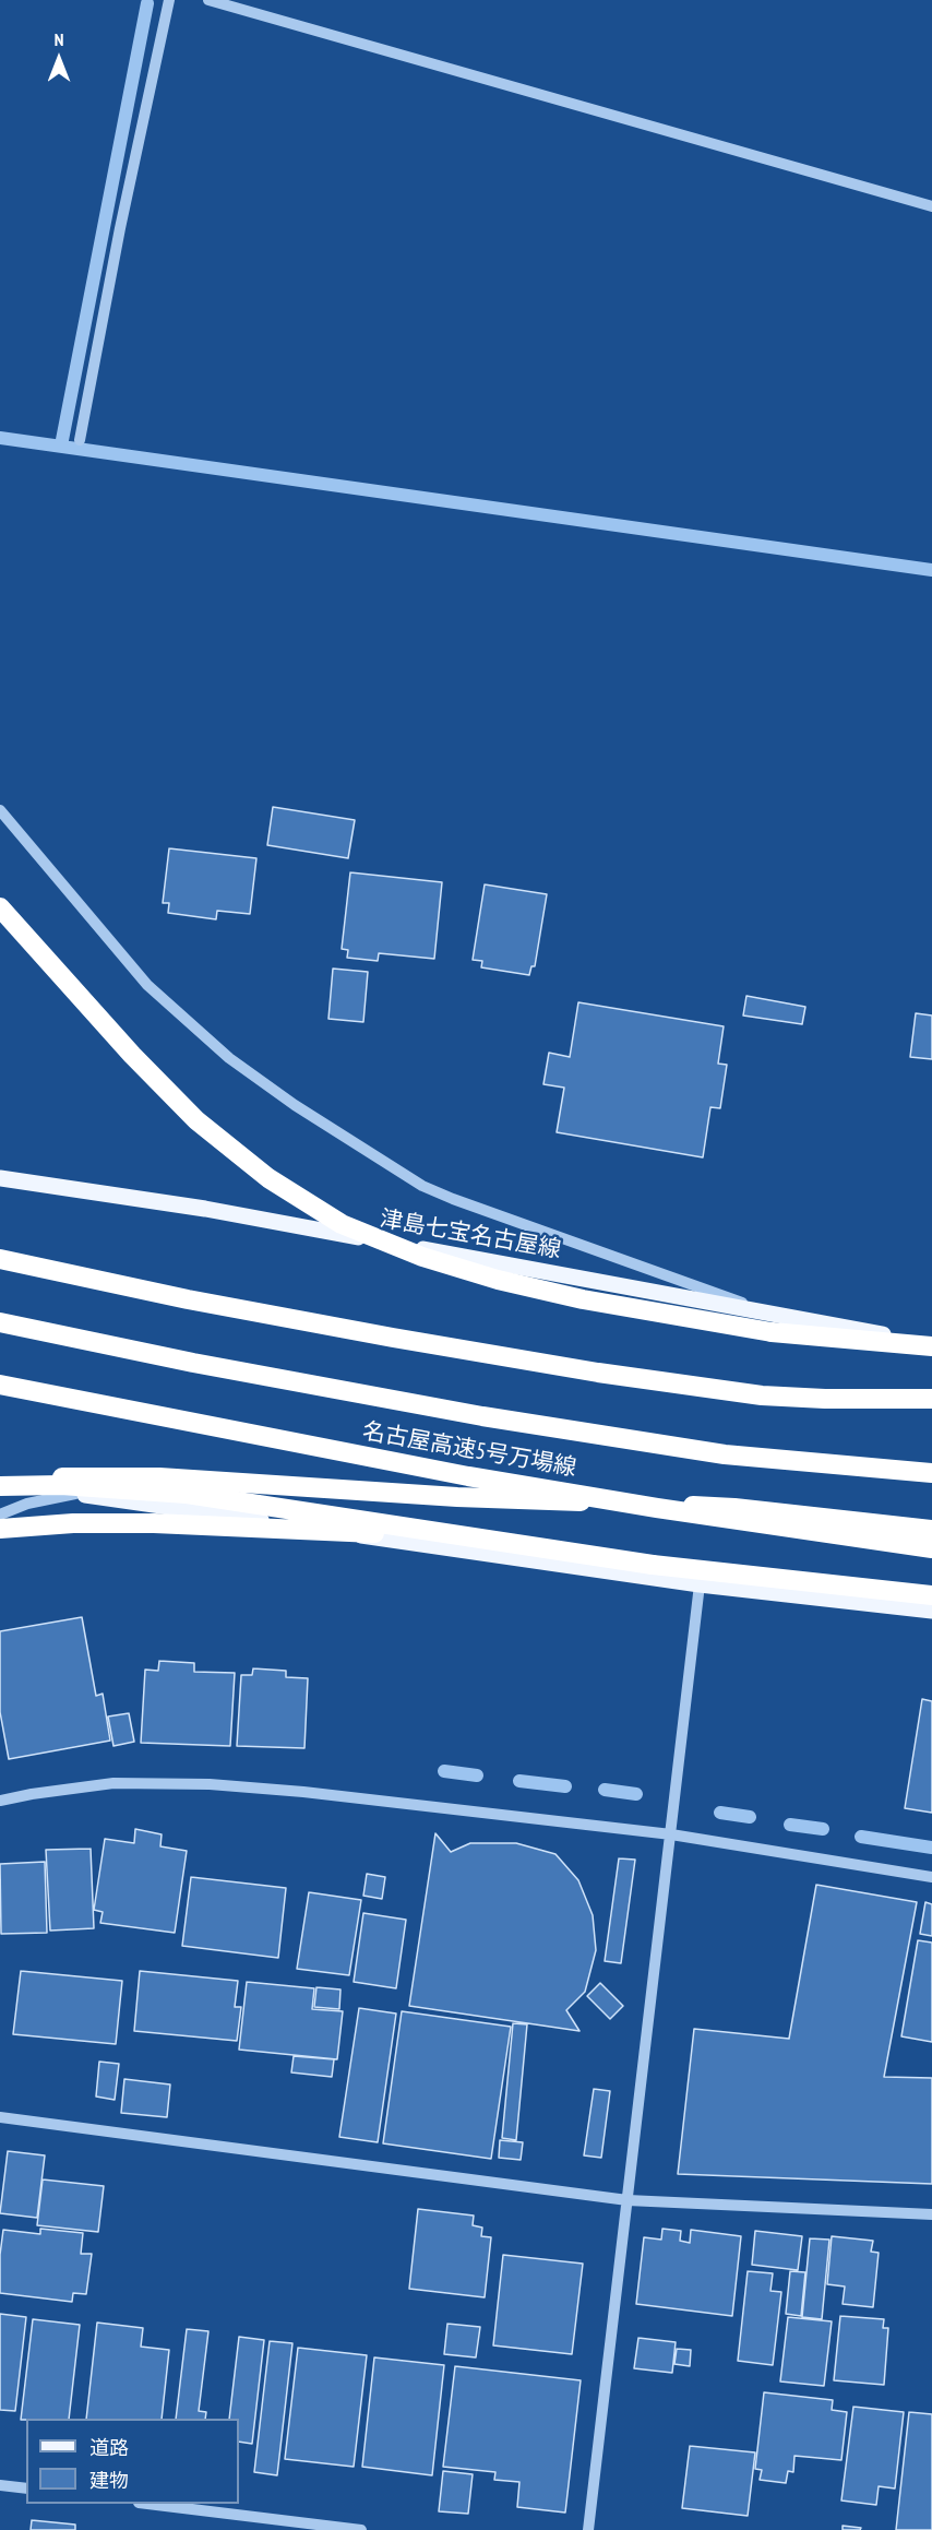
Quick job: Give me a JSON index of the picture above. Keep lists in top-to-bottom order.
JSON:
{
  "streets": {
    "highway": ["名古屋高速5号万場線"],
    "main road": ["津島七宝名古屋線"]
  },
  "legend": ["道路", "建物"],
  "north": "top"
}
